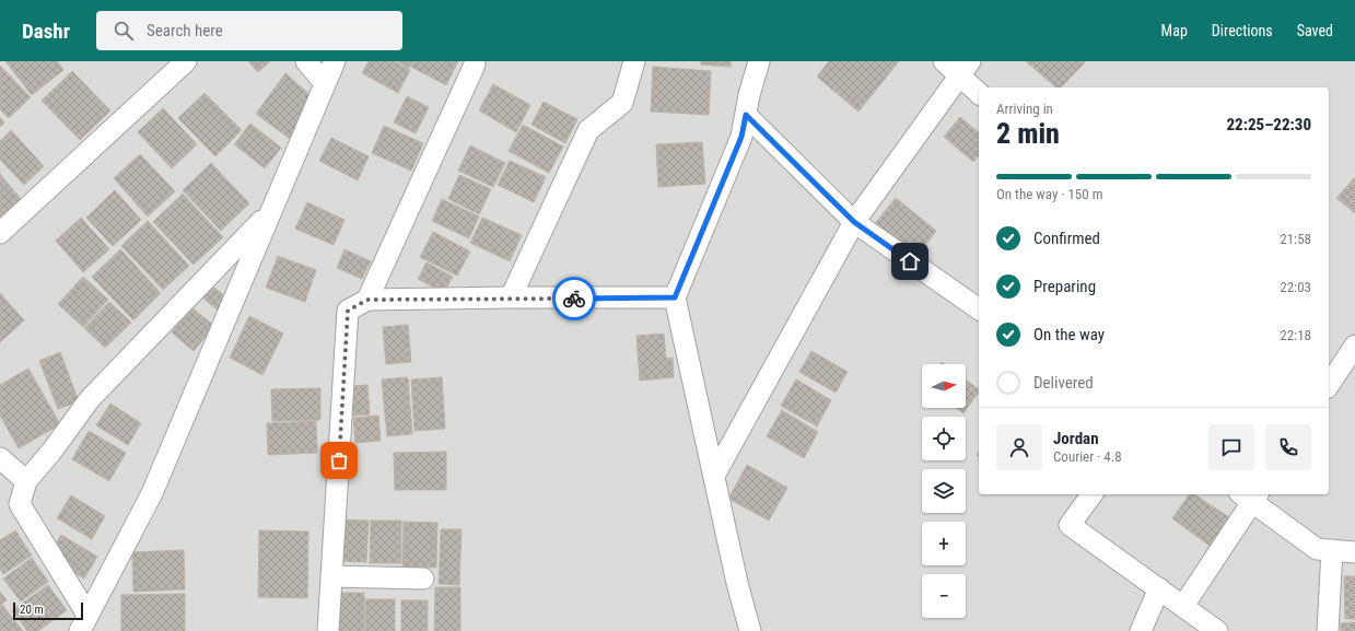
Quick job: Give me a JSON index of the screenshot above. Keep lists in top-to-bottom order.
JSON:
{
  "scale_bar": "20 m",
  "north": "right",
  "page": {
    "header": "Dashr",
    "search": "Search here",
    "nav": ["Map", "Directions", "Saved"],
    "heading": ["2 min", "Arriving in", "22:25–22:30"],
    "panel": ["Jordan", "Courier · 4.8"],
    "bar": "On the way · 150 m",
    "list": [
      ["Confirmed", "21:58"],
      ["Preparing", "22:03"],
      ["On the way", "22:18"],
      "Delivered"
    ],
    "map_buttons": ["+", "−"],
    "scale": "20 m"
  }
}
